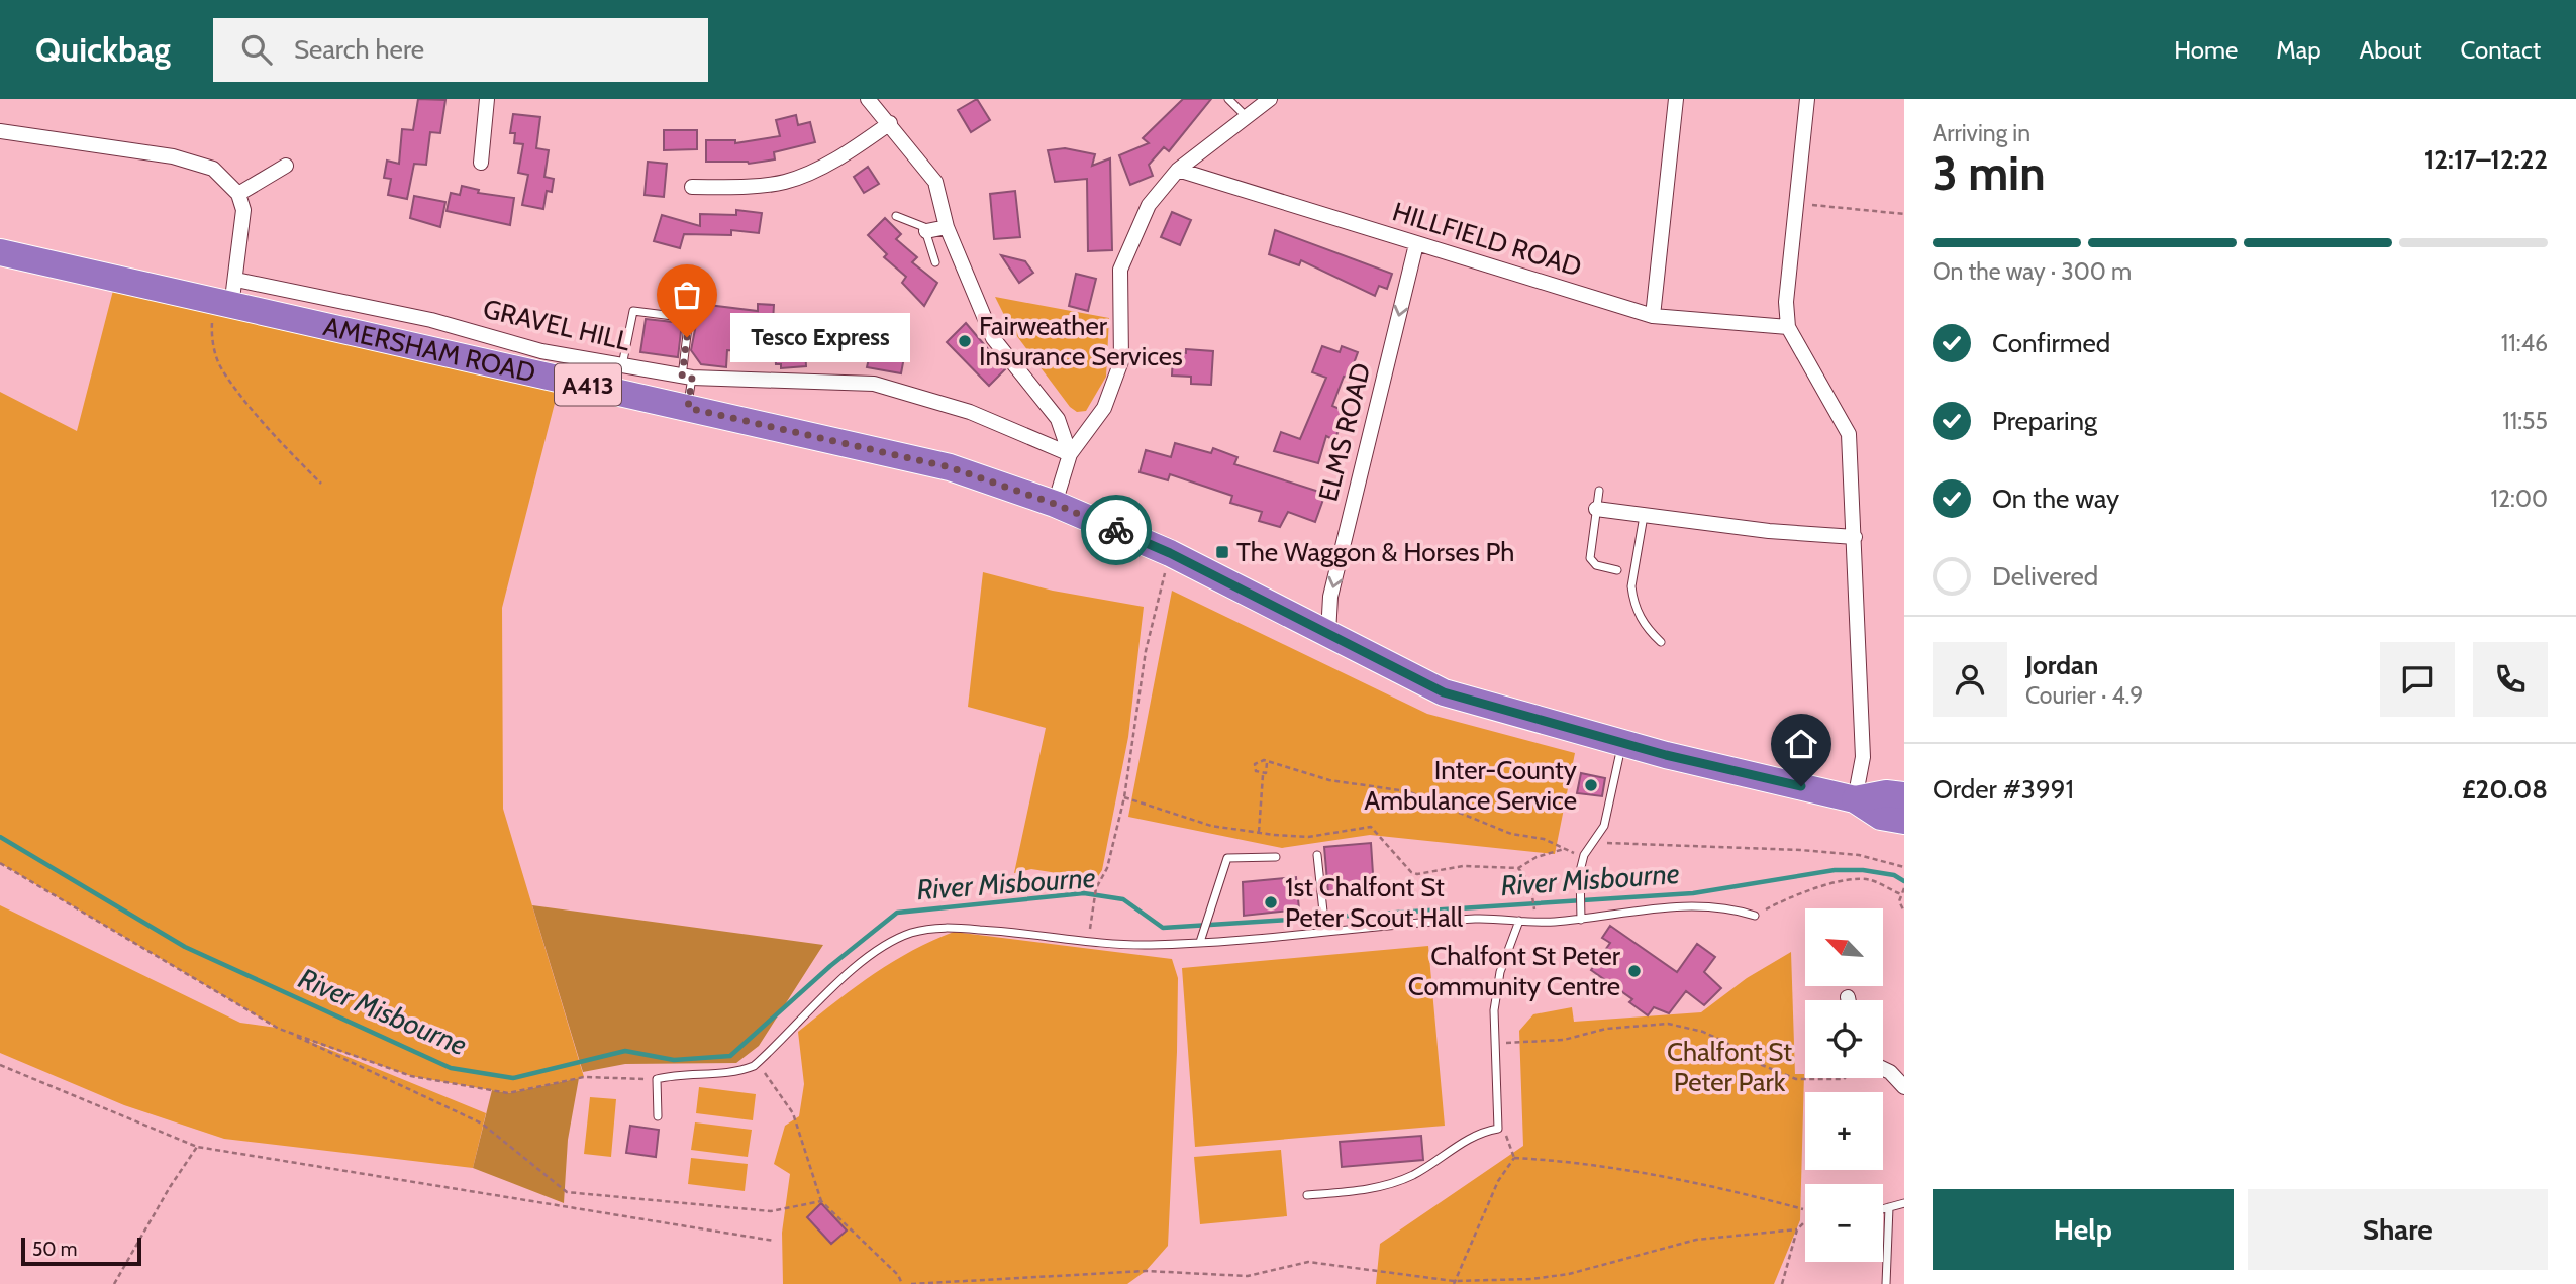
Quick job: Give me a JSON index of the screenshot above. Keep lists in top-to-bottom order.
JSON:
{
  "streets": {
    "highway": ["AMERSHAM ROAD", "A413"],
    "street": ["HILLFIELD ROAD", "GRAVEL HILL", "ELMS ROAD"]
  },
  "crossings": [
    ["HILLFIELD ROAD", "ELMS ROAD"],
    ["AMERSHAM ROAD", "ELMS ROAD"]
  ],
  "one_way": ["ELMS ROAD"],
  "water": ["River Misbourne"],
  "parks": ["Chalfont St Peter Park"],
  "places": {
    "other": [
      "Tesco Express",
      "Fairweather Insurance Services",
      "Inter-County Ambulance Service",
      "1st Chalfont St Peter Scout Hall",
      "Chalfont St Peter Community Centre"
    ],
    "transit": ["The Waggon & Horses Ph"]
  },
  "scale_bar": "50 m",
  "north": "top left",
  "page": {
    "header": "Quickbag",
    "search": "Search here",
    "nav": [
      "Home",
      "Map",
      "About",
      "Contact"
    ],
    "heading": ["3 min", "Arriving in", "12:17–12:22"],
    "panel": [
      "Jordan",
      "Courier · 4.9",
      "Order #3991",
      "£20.08"
    ],
    "bar": "On the way · 300 m",
    "list": [
      ["Confirmed", "11:46"],
      ["Preparing", "11:55"],
      ["On the way", "12:00"],
      "Delivered"
    ],
    "bubble": "Tesco Express",
    "map_buttons": ["+", "−"],
    "buttons": ["Help", "Share"],
    "scale": "50 m"
  }
}
